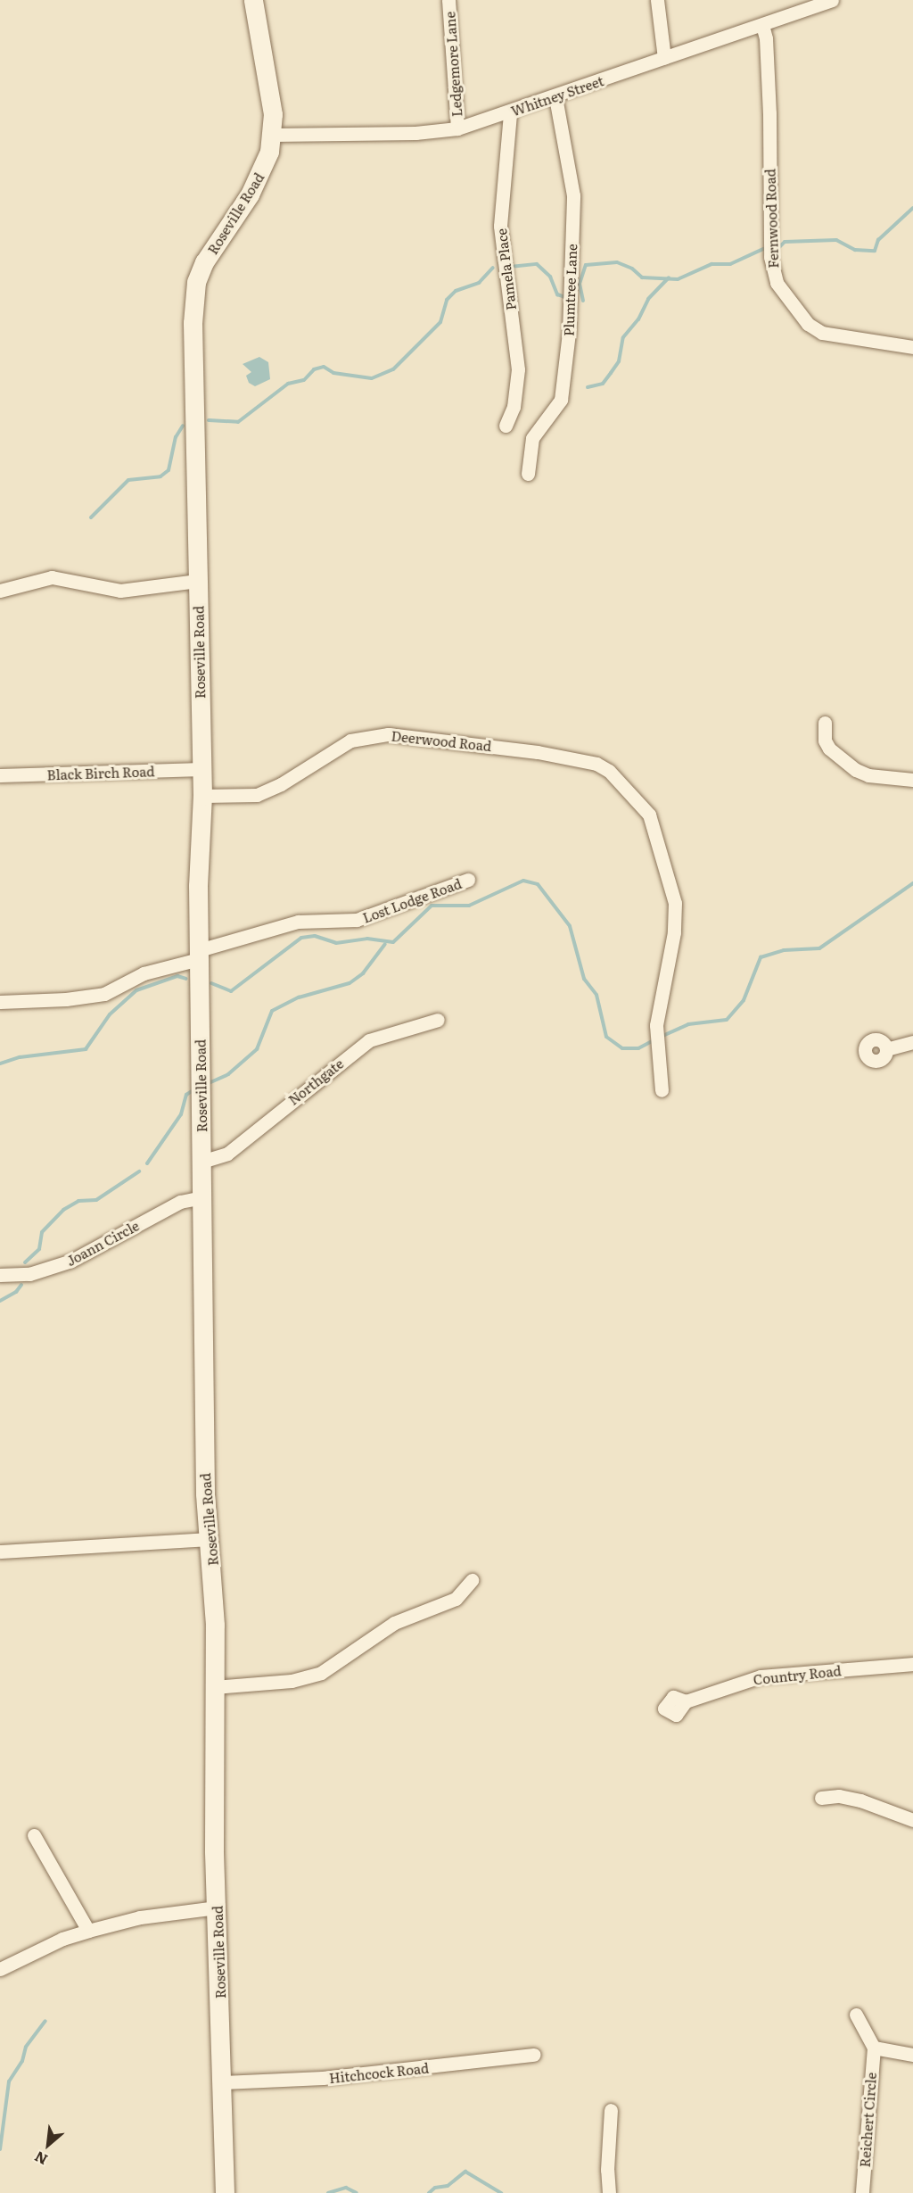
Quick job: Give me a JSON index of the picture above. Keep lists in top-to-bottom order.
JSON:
{
  "streets": {
    "street": [
      "Ledgemore Lane",
      "Whitney Street",
      "Roseville Road",
      "Fernwood Road",
      "Pamela Place",
      "Plumtree Lane",
      "Deerwood Road",
      "Black Birch Road",
      "Lost Lodge Road",
      "Northgate",
      "Joann Circle",
      "Country Road",
      "Hitchcock Road",
      "Reichert Circle"
    ]
  },
  "crossings": [
    ["Ledgemore Lane", "Whitney Street"],
    ["Whitney Street", "Roseville Road"],
    ["Whitney Street", "Fernwood Road"],
    ["Whitney Street", "Pamela Place"],
    ["Whitney Street", "Plumtree Lane"],
    ["Roseville Road", "Deerwood Road"],
    ["Roseville Road", "Black Birch Road"],
    ["Roseville Road", "Lost Lodge Road"],
    ["Roseville Road", "Northgate"],
    ["Roseville Road", "Joann Circle"],
    ["Roseville Road", "Hitchcock Road"]
  ],
  "north": "bottom left"
}
